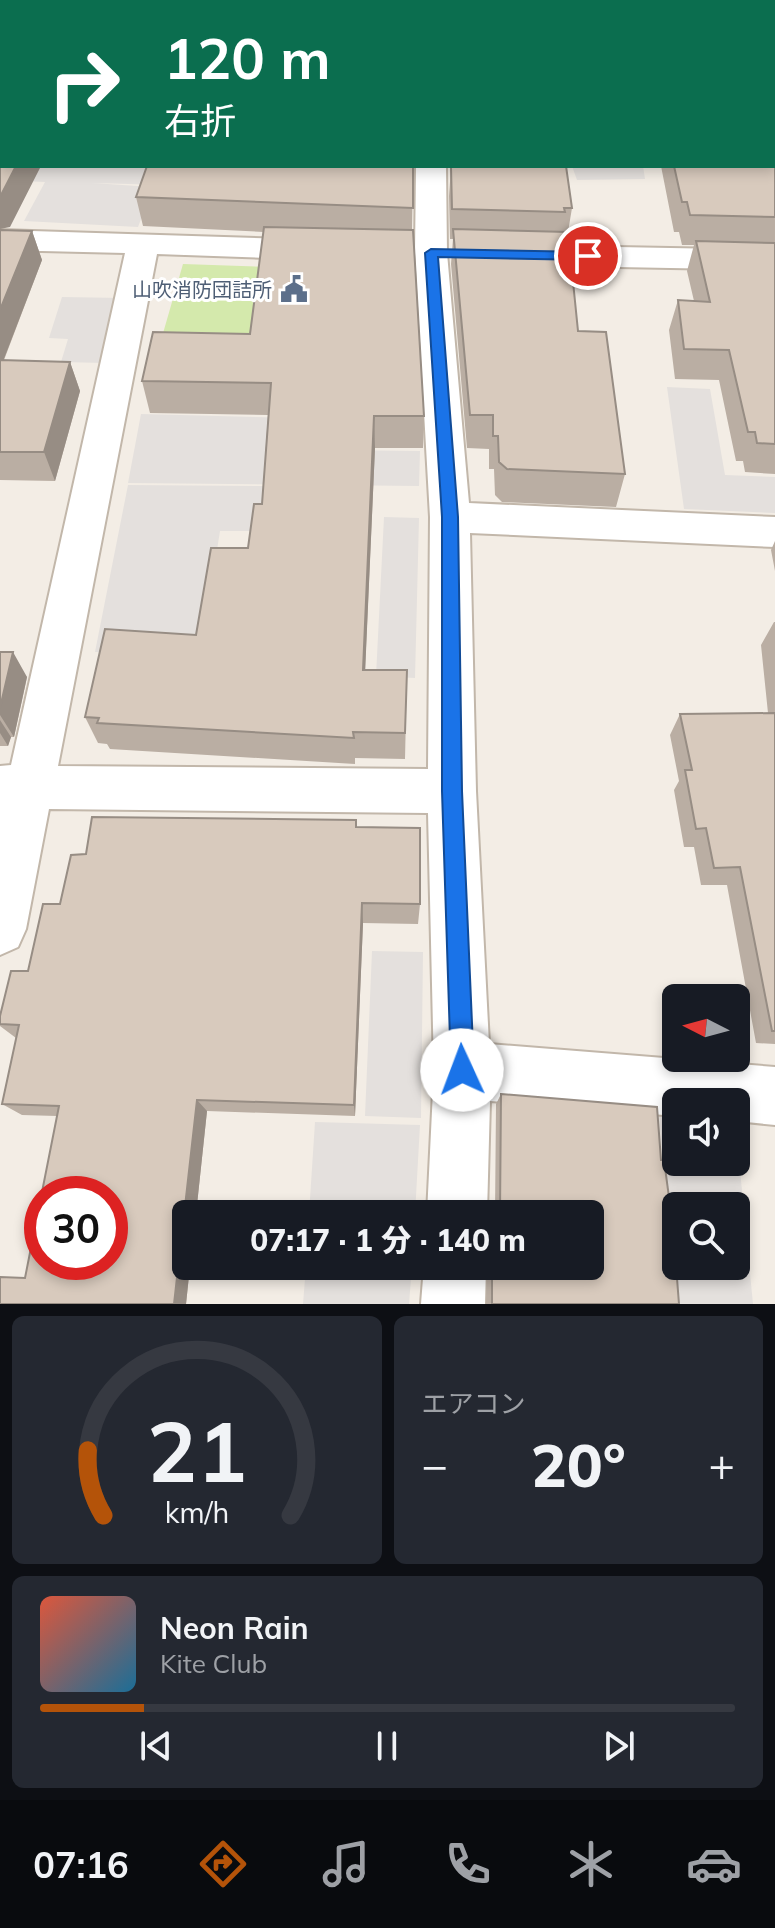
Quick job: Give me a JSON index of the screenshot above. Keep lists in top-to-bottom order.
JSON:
{
  "places": {
    "public building": ["山吹消防団詰所"]
  },
  "north": "left",
  "page": {
    "turn": ["120 m", "右折"],
    "limit": "30",
    "trip": "07:17 · 1 分 · 140 m",
    "tile": "エアコン",
    "heat": ["−", "20°", "+"],
    "song": ["Neon Rain", "Kite Club"],
    "tabs": "07:16",
    "gauge": ["21", "km/h"]
  }
}
